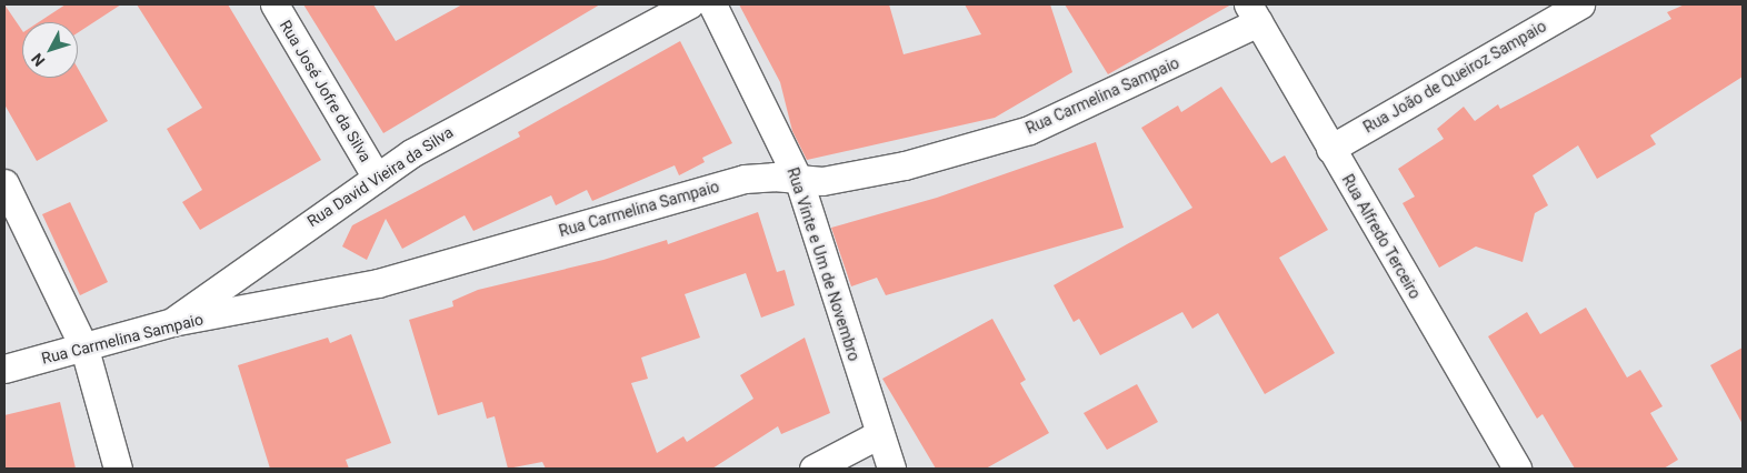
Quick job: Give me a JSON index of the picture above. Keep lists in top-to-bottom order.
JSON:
{
  "streets": {
    "street": [
      "Rua João de Queiroz Sampaio",
      "Rua José Jofre da Silva",
      "Rua Carmelina Sampaio",
      "Rua David Vieira da Silva",
      "Rua Alfredo Terceiro",
      "Rua Vinte e Um de Novembro"
    ]
  },
  "crossings": [
    ["Rua João de Queiroz Sampaio", "Rua Alfredo Terceiro"],
    ["Rua José Jofre da Silva", "Rua David Vieira da Silva"],
    ["Rua Carmelina Sampaio", "Rua David Vieira da Silva"],
    ["Rua Carmelina Sampaio", "Rua Alfredo Terceiro"],
    ["Rua Carmelina Sampaio", "Rua Vinte e Um de Novembro"]
  ],
  "north": "bottom left"
}
